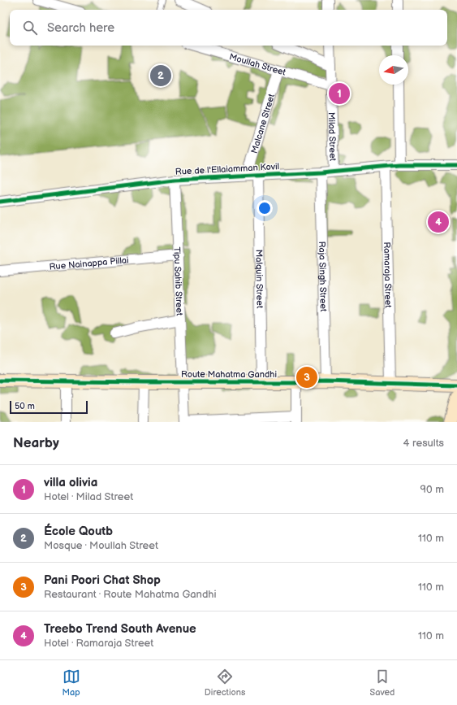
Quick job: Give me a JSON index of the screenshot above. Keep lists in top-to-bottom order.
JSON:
{
  "streets": {
    "street": [
      "Moullah Street",
      "Malcane Street",
      "Milad Street",
      "Rue de l'Ellaiamman Kovil",
      "Rue Nainappa Pillai",
      "Ramaraja Street",
      "Raja Singh Street",
      "Malquin Street",
      "Tipu Sahib Street",
      "Route Mahatma Gandhi"
    ]
  },
  "crossings": [
    ["Moullah Street", "Malcane Street"],
    ["Moullah Street", "Milad Street"],
    ["Malcane Street", "Rue de l'Ellaiamman Kovil"],
    ["Milad Street", "Rue de l'Ellaiamman Kovil"],
    ["Rue de l'Ellaiamman Kovil", "Ramaraja Street"],
    ["Rue de l'Ellaiamman Kovil", "Raja Singh Street"],
    ["Rue de l'Ellaiamman Kovil", "Malquin Street"],
    ["Rue de l'Ellaiamman Kovil", "Tipu Sahib Street"],
    ["Rue Nainappa Pillai", "Tipu Sahib Street"],
    ["Ramaraja Street", "Route Mahatma Gandhi"],
    ["Raja Singh Street", "Route Mahatma Gandhi"],
    ["Malquin Street", "Route Mahatma Gandhi"],
    ["Tipu Sahib Street", "Route Mahatma Gandhi"]
  ],
  "scale_bar": "50 m",
  "north": "left",
  "page": {
    "search": "Search here",
    "pins": [
      "2",
      "1",
      "4",
      "3"
    ],
    "scale": "50 m",
    "heading": ["Nearby", "4 results"],
    "list": [
      {
        "mark": "1",
        "name": "villa olivia",
        "note": "Hotel · Milad Street",
        "value": "90 m"
      },
      {
        "mark": "2",
        "name": "École Qoutb",
        "note": "Mosque · Moullah Street",
        "value": "110 m"
      },
      {
        "mark": "3",
        "name": "Pani Poori Chat Shop",
        "note": "Restaurant · Route Mahatma Gandhi",
        "value": "110 m"
      },
      {
        "mark": "4",
        "name": "Treebo Trend South Avenue",
        "note": "Hotel · Ramaraja Street",
        "value": "110 m"
      }
    ],
    "nav": ["Map", "Directions", "Saved"]
  }
}
